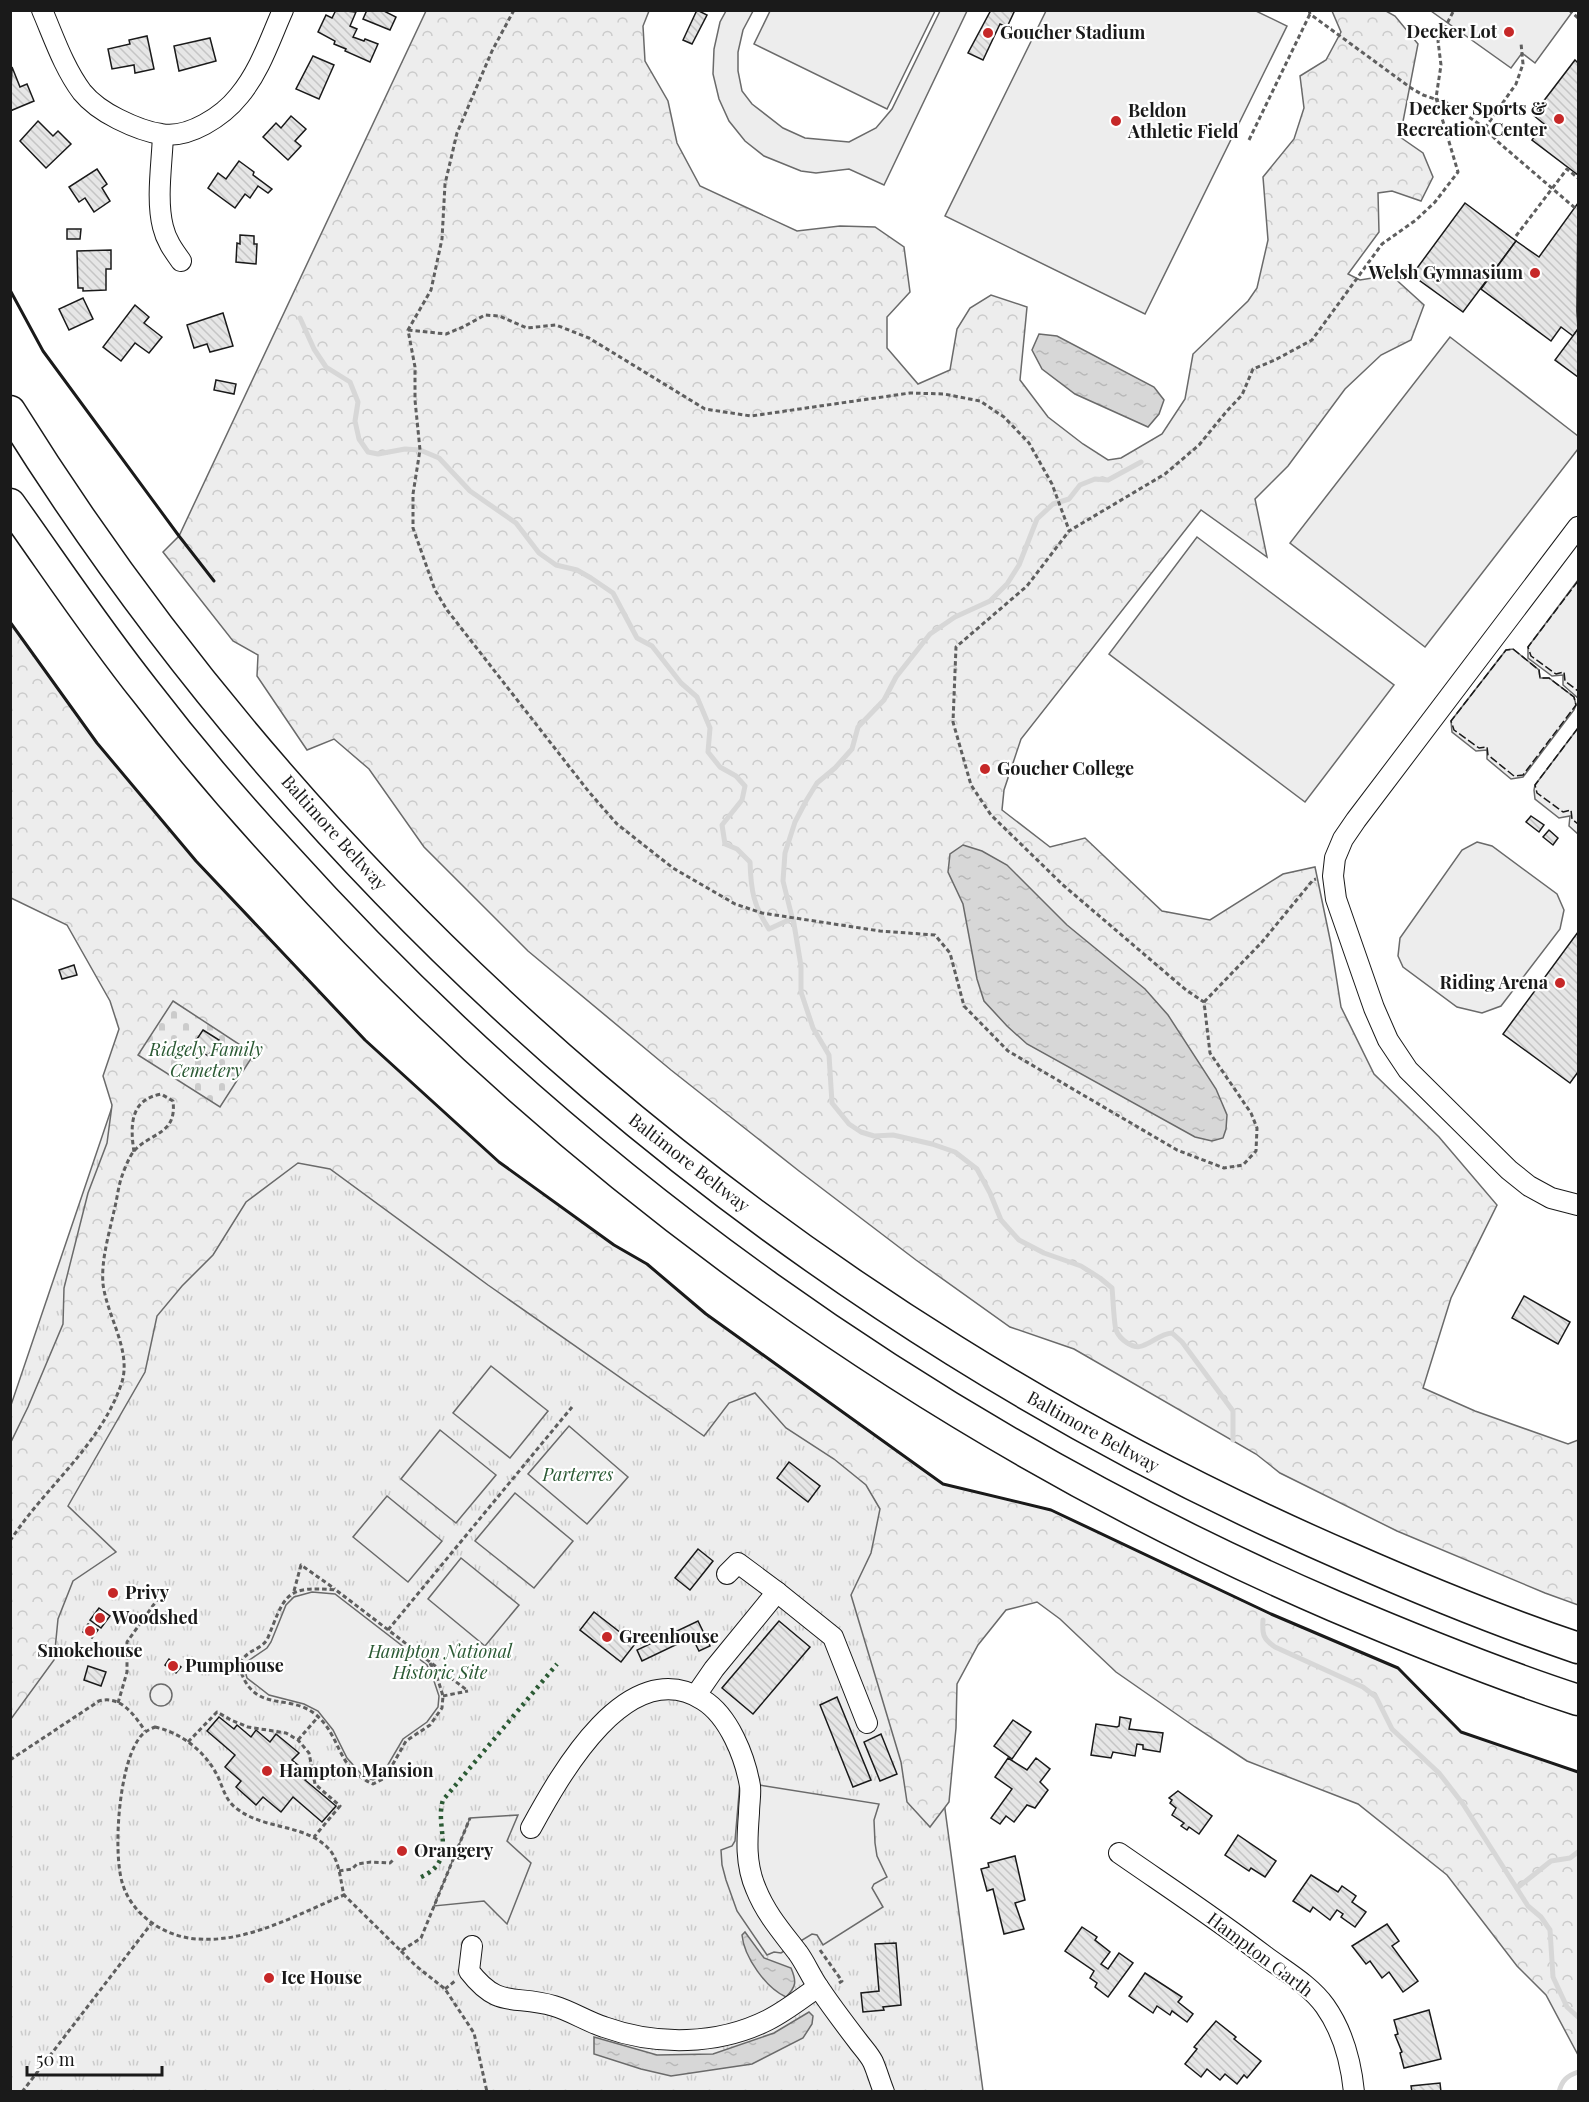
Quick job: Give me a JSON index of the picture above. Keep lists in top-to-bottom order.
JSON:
{
  "streets": {
    "highway": ["Baltimore Beltway"],
    "street": ["Hampton Garth"]
  },
  "parks": ["Ridgely Family Cemetery", "Parterres", "Hampton National Historic Site"],
  "places": [
    "Decker Lot",
    "Goucher Stadium",
    "Decker Sports & Recreation Center",
    "Beldon Athletic Field",
    "Welsh Gymnasium",
    "Goucher College",
    "Riding Arena",
    "Privy",
    "Woodshed",
    "Smokehouse",
    "Greenhouse",
    "Pumphouse",
    "Hampton Mansion",
    "Orangery",
    "Ice House"
  ],
  "scale_bar": "50 m"
}
